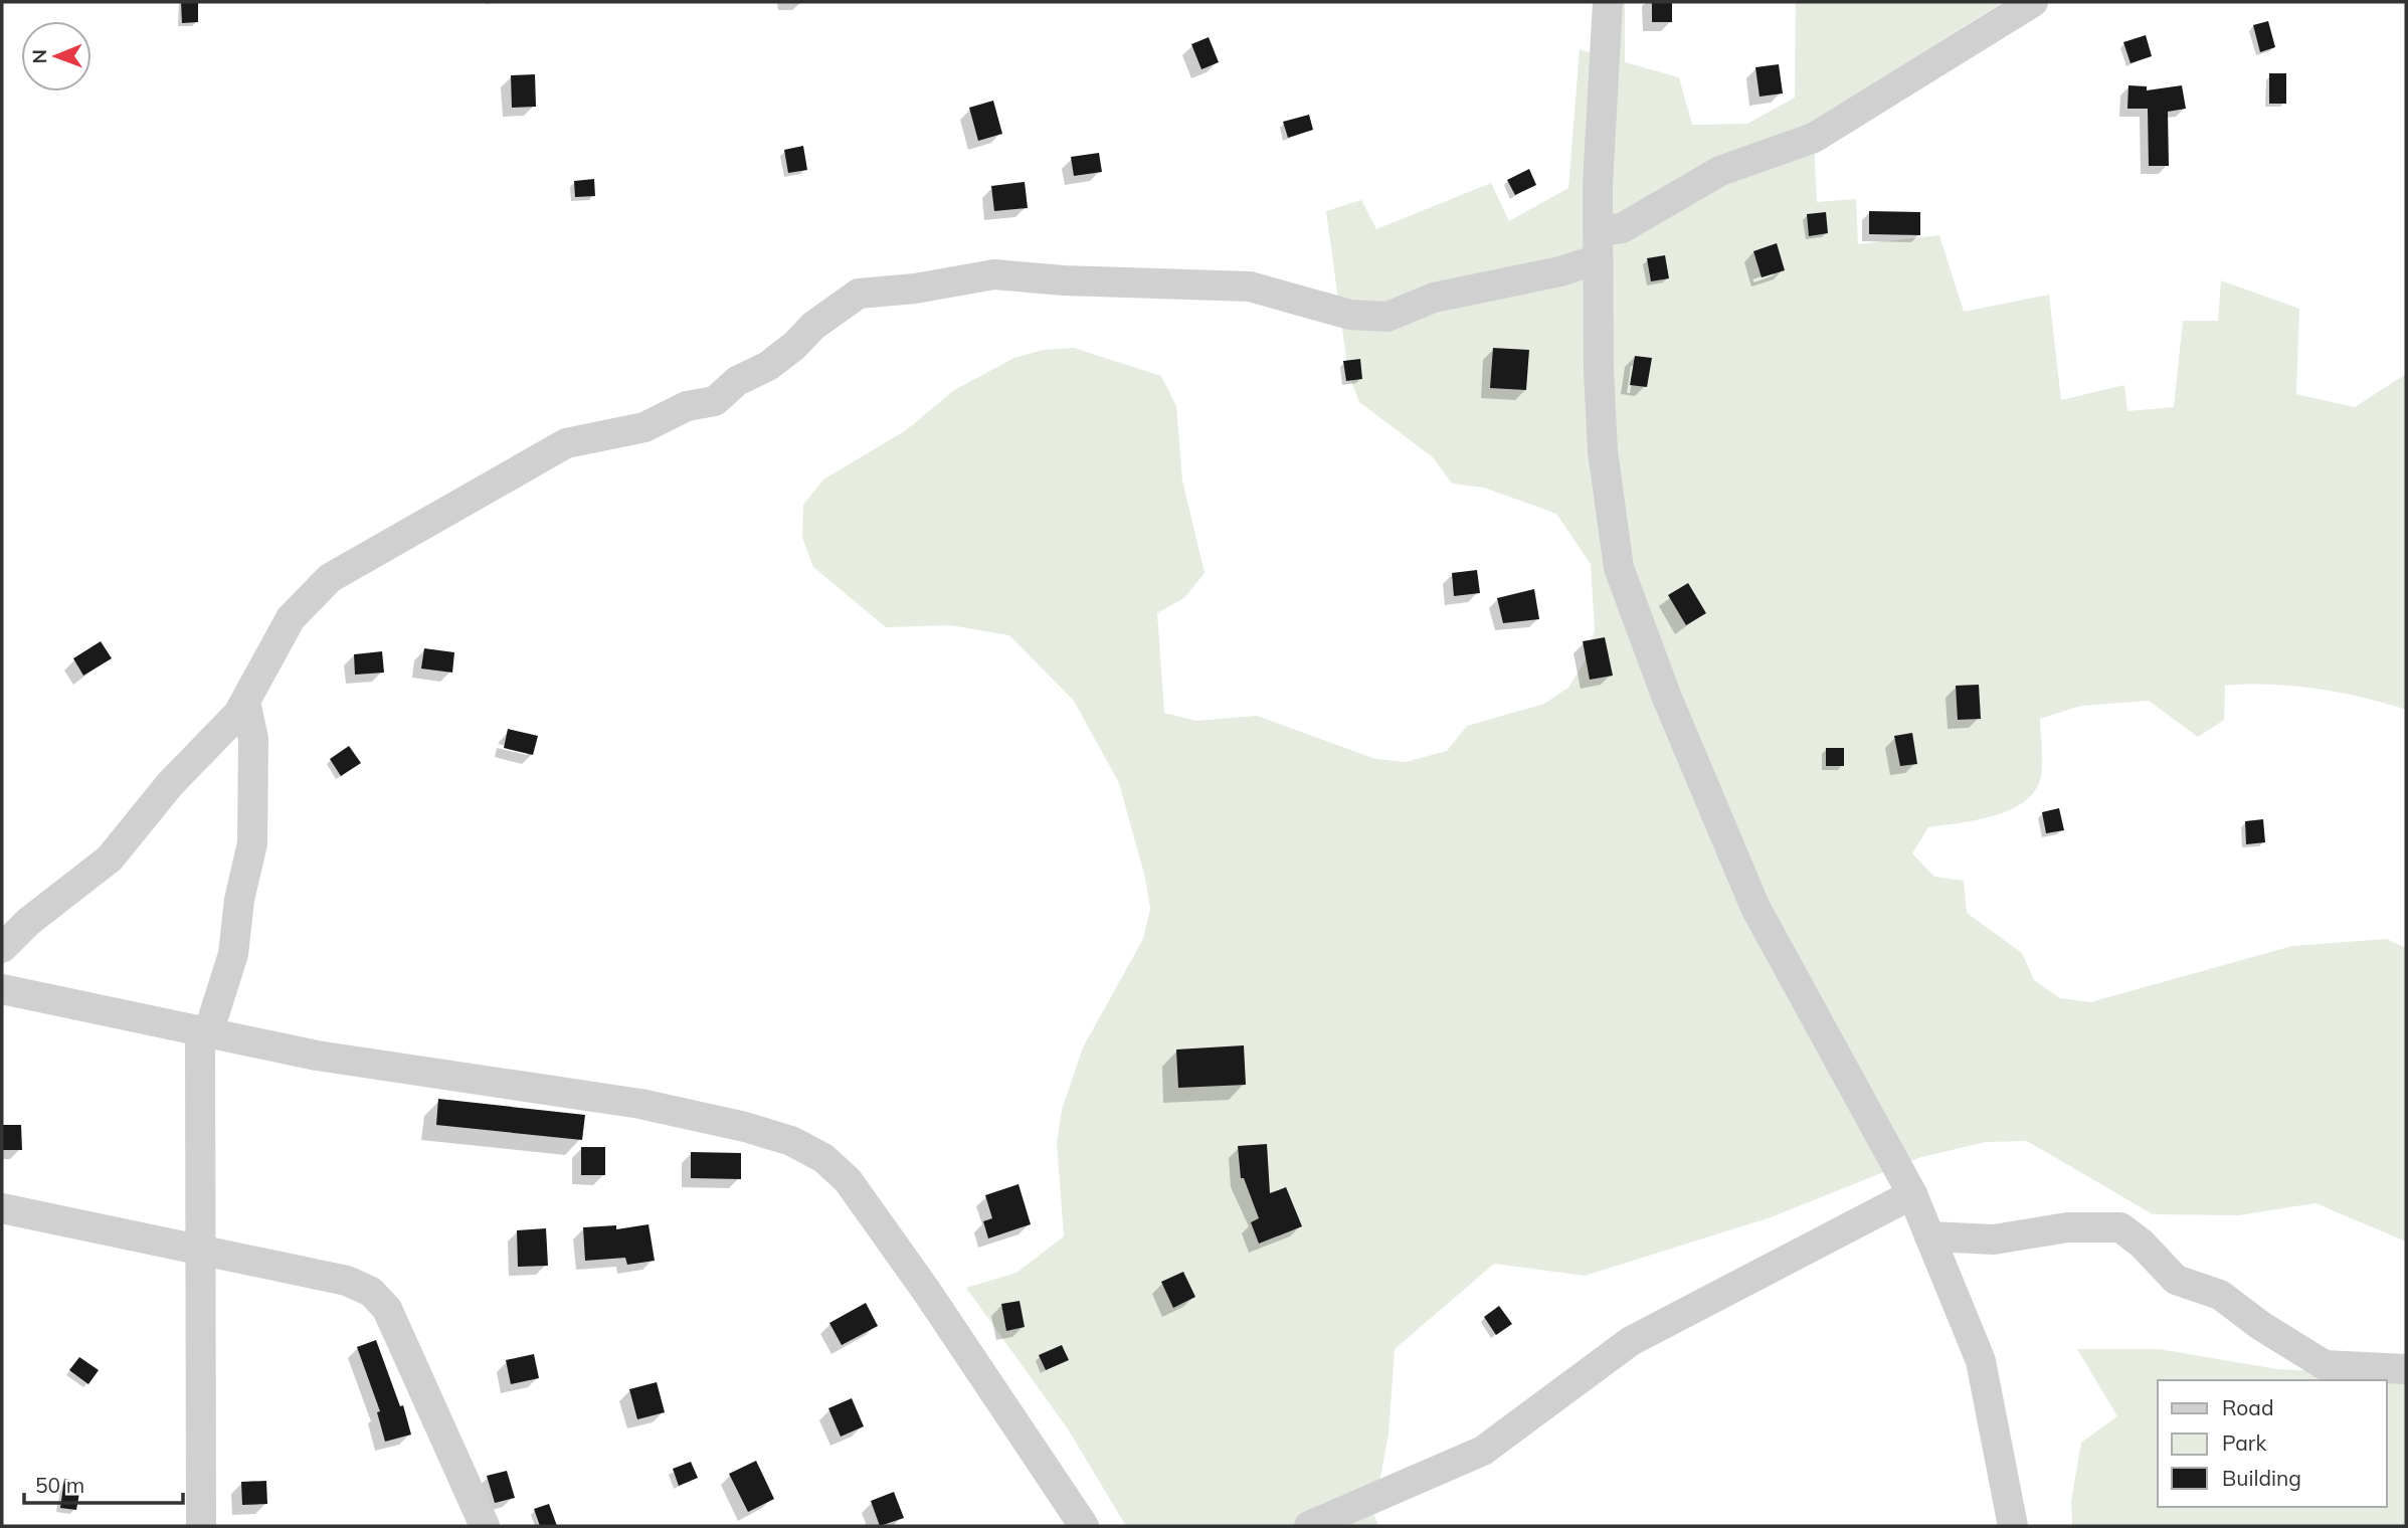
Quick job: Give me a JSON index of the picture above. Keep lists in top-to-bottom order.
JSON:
{
  "legend": ["Road", "Park", "Building"],
  "scale_bar": "50 m",
  "north": "left"
}
